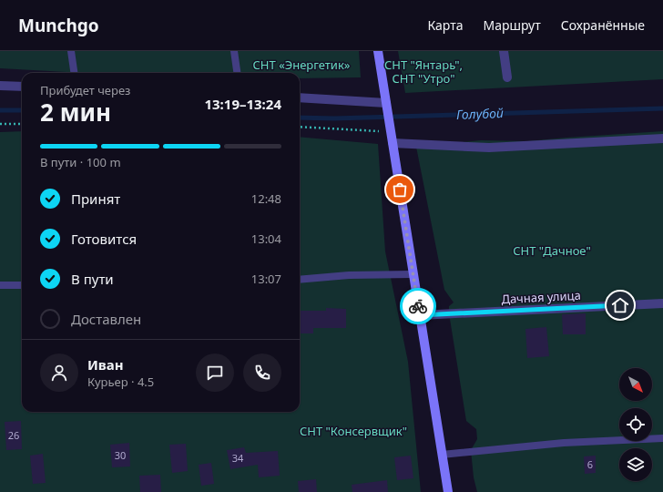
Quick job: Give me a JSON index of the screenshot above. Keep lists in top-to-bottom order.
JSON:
{
  "streets": {
    "street": ["Дачная улица"]
  },
  "water": ["Голубой"],
  "parks": [
    "СНТ «Энергетик»",
    "СНТ \"Янтарь\", СНТ \"Утро\"",
    "СНТ \"Дачное\"",
    "СНТ \"Консервщик\""
  ],
  "house_numbers": [
    "26",
    "30",
    "34",
    "6"
  ],
  "north": "bottom right",
  "page": {
    "header": "Munchgo",
    "nav": ["Карта", "Маршрут", "Сохранённые"],
    "heading": ["2 мин", "Прибудет через", "13:19–13:24"],
    "panel": ["Иван", "Курьер · 4.5"],
    "bar": "В пути · 100 m",
    "list": [
      ["Принят", "12:48"],
      ["Готовится", "13:04"],
      ["В пути", "13:07"],
      "Доставлен"
    ]
  }
}
